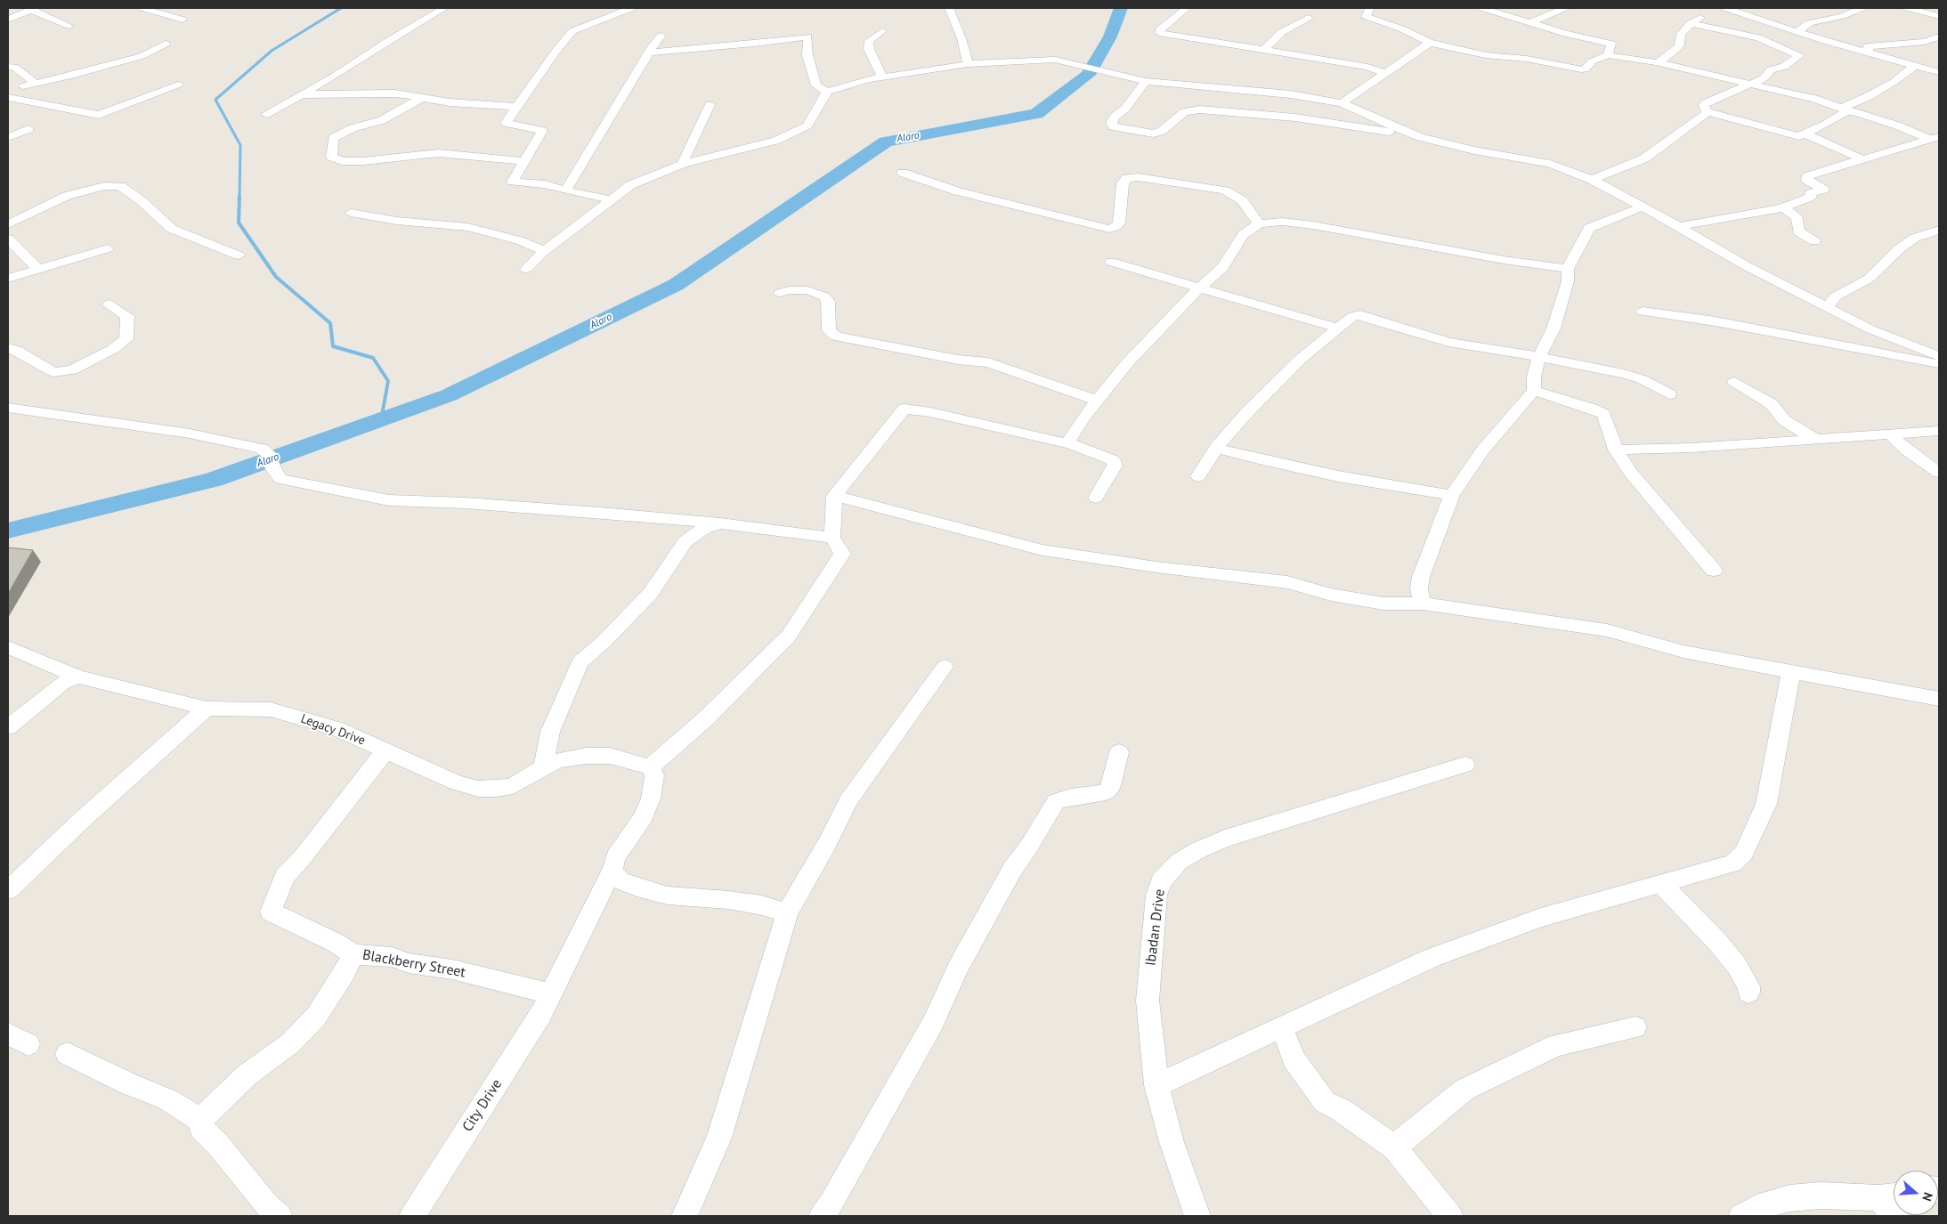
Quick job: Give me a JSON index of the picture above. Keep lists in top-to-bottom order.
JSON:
{
  "streets": {
    "street": [
      "Legacy Drive",
      "Ibadan Drive",
      "Blackberry Street",
      "City Drive"
    ]
  },
  "crossings": [
    ["Legacy Drive", "Blackberry Street"],
    ["Legacy Drive", "City Drive"],
    ["Blackberry Street", "City Drive"]
  ],
  "water": ["Alaro"],
  "north": "right"
}
